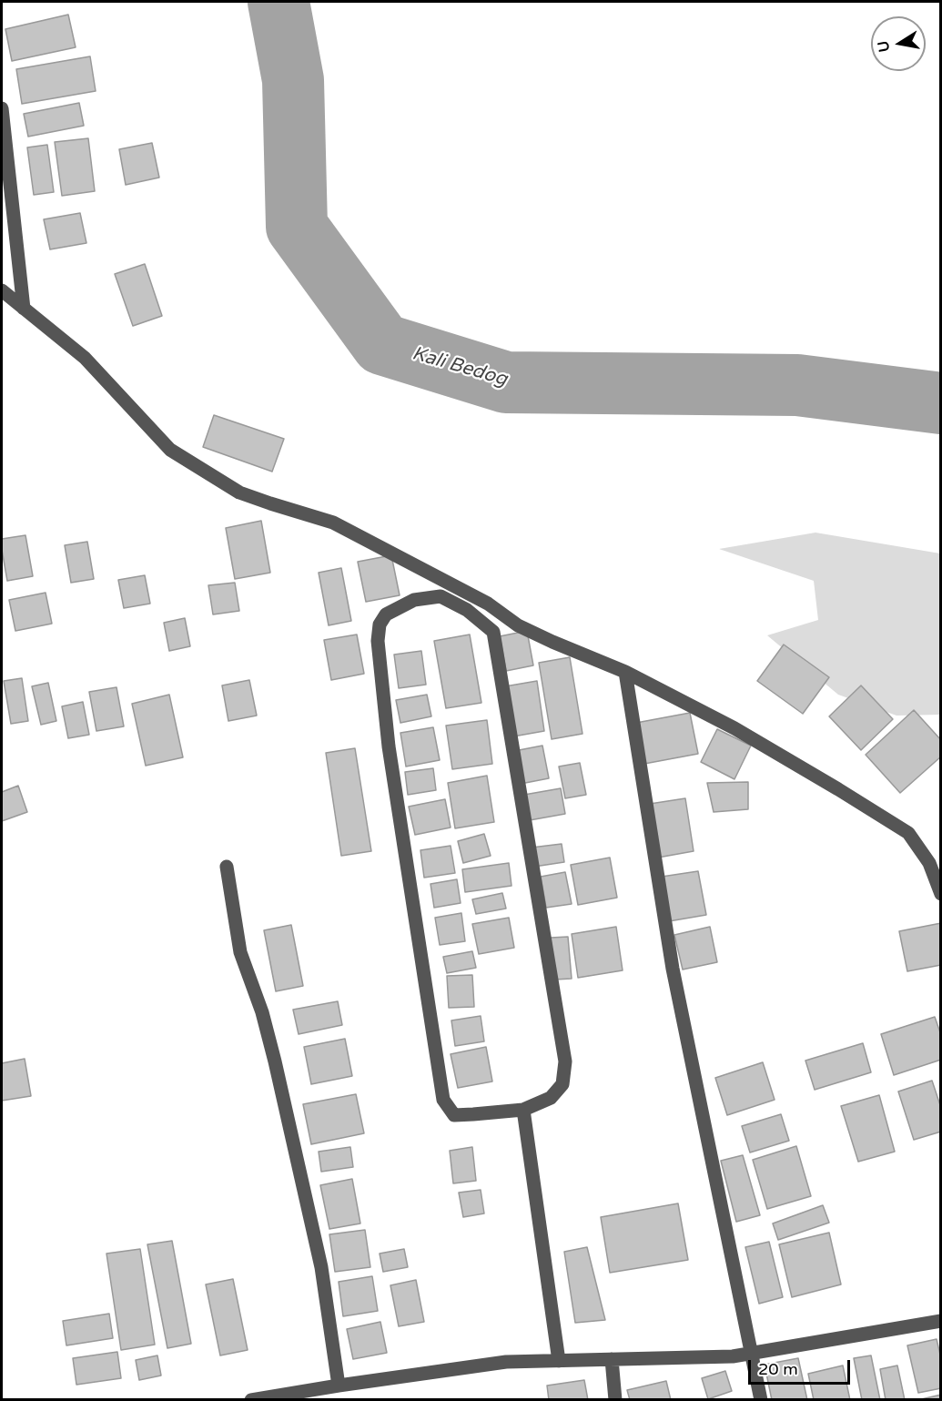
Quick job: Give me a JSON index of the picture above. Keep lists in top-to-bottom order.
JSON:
{
  "water": ["Kali Bedog"],
  "scale_bar": "20 m",
  "north": "left"
}
